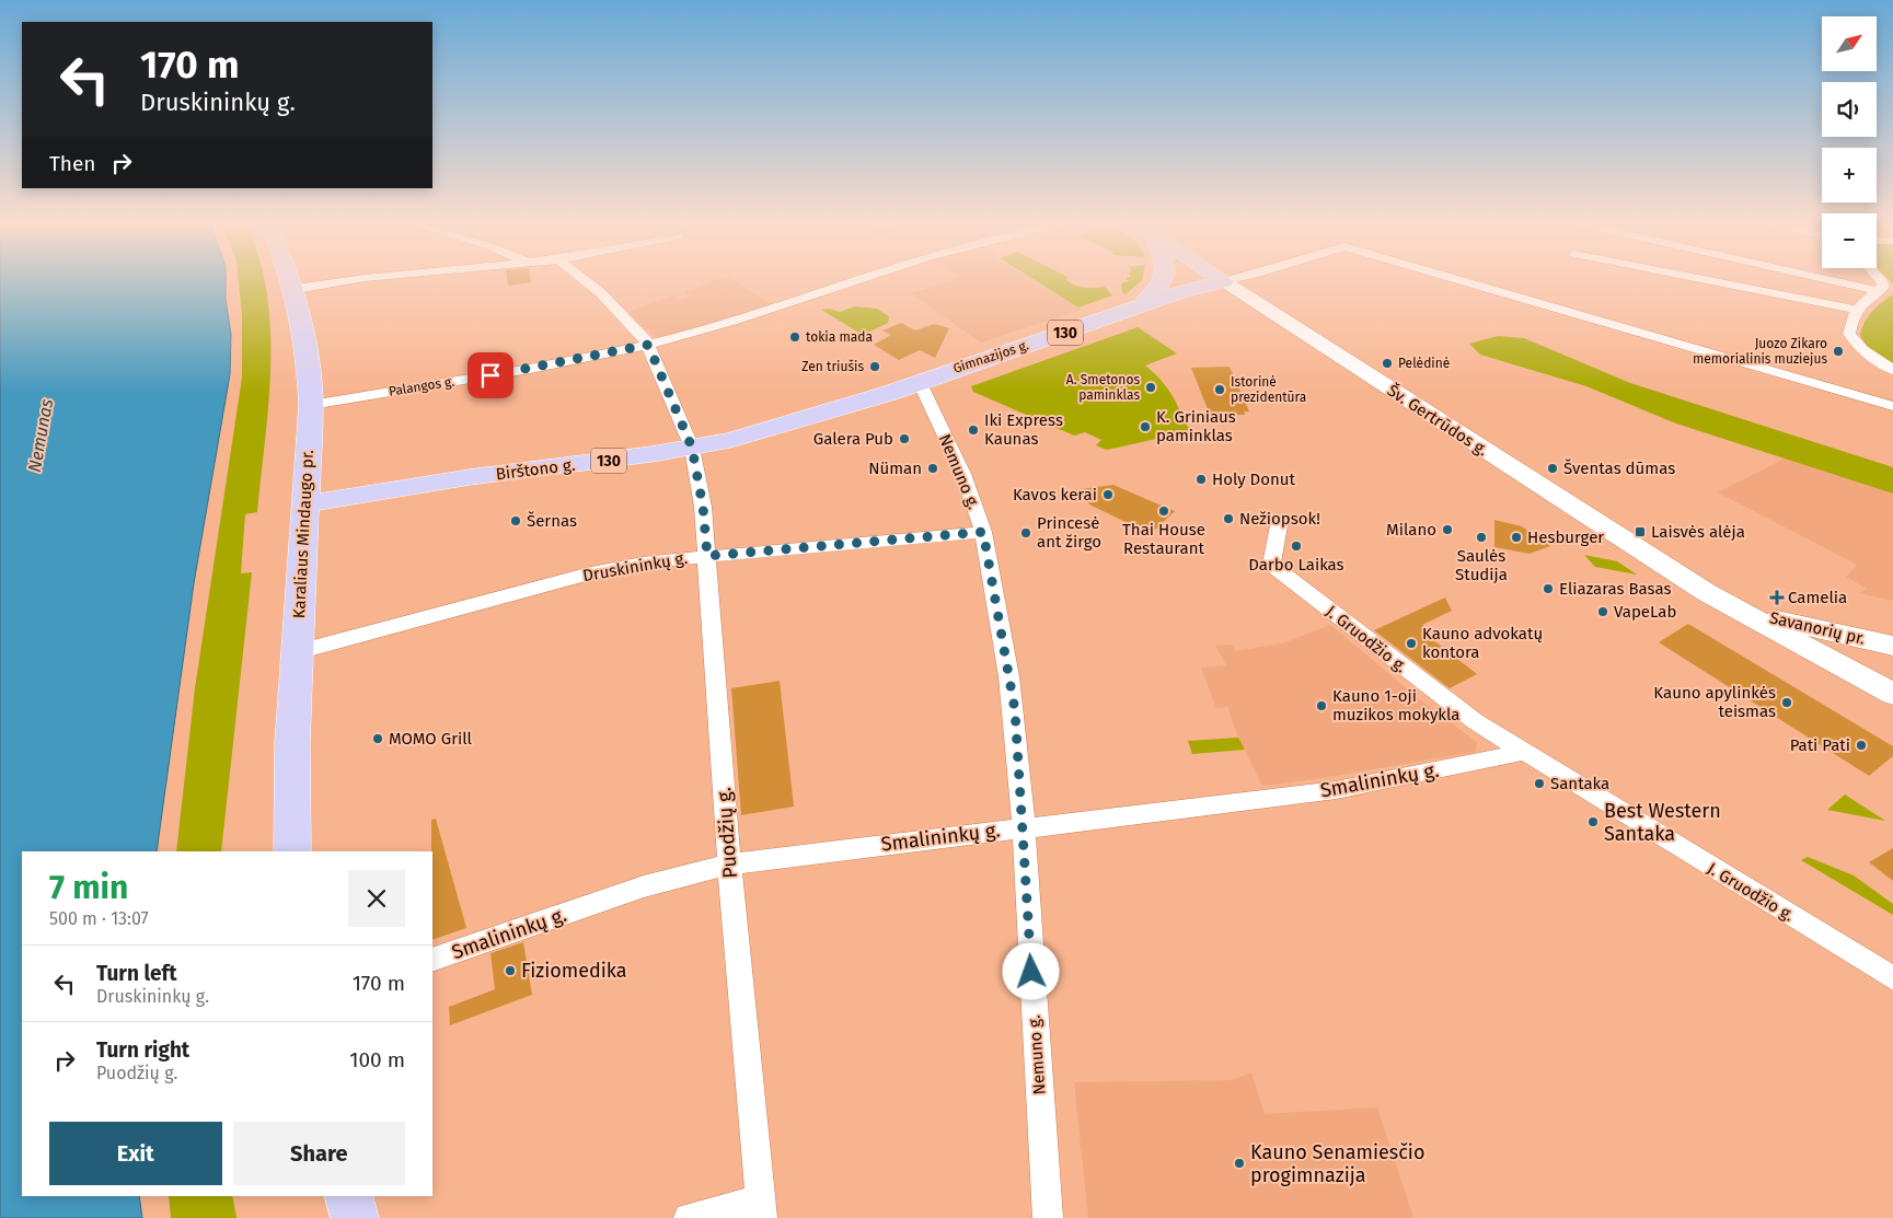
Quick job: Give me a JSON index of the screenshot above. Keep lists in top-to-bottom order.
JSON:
{
  "streets": {
    "main road": [
      "130",
      "Gimnazijos g.",
      "Šv. Gertrūdos g.",
      "Birštono g.",
      "Karaliaus Mindaugo pr.",
      "Savanorių pr."
    ],
    "street": [
      "Palangos g.",
      "Nemuno g.",
      "Druskininkų g.",
      "J. Gruodžio g.",
      "Smalininkų g.",
      "Puodžių g."
    ]
  },
  "crossings": [
    ["Gimnazijos g.", "Šv. Gertrūdos g."],
    ["Gimnazijos g.", "Birštono g."],
    ["Gimnazijos g.", "Nemuno g."],
    ["Palangos g.", "Karaliaus Mindaugo pr."],
    ["Palangos g.", "Puodžių g."],
    ["Šv. Gertrūdos g.", "Savanorių pr."],
    ["Birštono g.", "Nemuno g."],
    ["Birštono g.", "Karaliaus Mindaugo pr."],
    ["Birštono g.", "Puodžių g."],
    ["Nemuno g.", "Druskininkų g."],
    ["Nemuno g.", "Smalininkų g."],
    ["Karaliaus Mindaugo pr.", "Druskininkų g."],
    ["Druskininkų g.", "Puodžių g."],
    ["J. Gruodžio g.", "Smalininkų g."],
    ["Smalininkų g.", "Puodžių g."]
  ],
  "water": ["Nemunas"],
  "places": {
    "other": [
      "tokia mada",
      "Juozo Zikaro memorialinis muziejus",
      "Pelėdinė",
      "Zen triušis",
      "A. Smetonos paminklas",
      "Istorinė prezidentūra",
      "K. Griniaus paminklas",
      "Iki Express Kaunas",
      "Galera Pub",
      "Nüman",
      "Šventas dūmas",
      "Holy Donut",
      "Kavos kerai",
      "Thai House Restaurant",
      "Nežiopsok!",
      "Šernas",
      "Milano",
      "Princesė ant žirgo",
      "Saulės Studija",
      "Hesburger",
      "Darbo Laikas",
      "Eliazaras Basas",
      "VapeLab",
      "Kauno advokatų kontora",
      "Kauno apylinkės teismas",
      "Kauno 1-oji muzikos mokykla",
      "MOMO Grill",
      "Pati Pati",
      "Santaka",
      "Best Western Santaka",
      "Fiziomedika",
      "Kauno Senamiesčio progimnazija"
    ],
    "transit": ["Laisvės alėja"],
    "health": ["Camelia"]
  },
  "north": "top right",
  "page": {
    "map_buttons": ["+", "−"],
    "turn": ["170 m", "Druskininkų g."],
    "then": "Then",
    "heading": ["7 min", "500 m · 13:07"],
    "list": [
      {
        "name": "Turn left",
        "note": "Druskininkų g.",
        "value": "170 m"
      },
      {
        "name": "Turn right",
        "note": "Puodžių g.",
        "value": "100 m"
      }
    ],
    "buttons": ["Exit", "Share"]
  }
}
